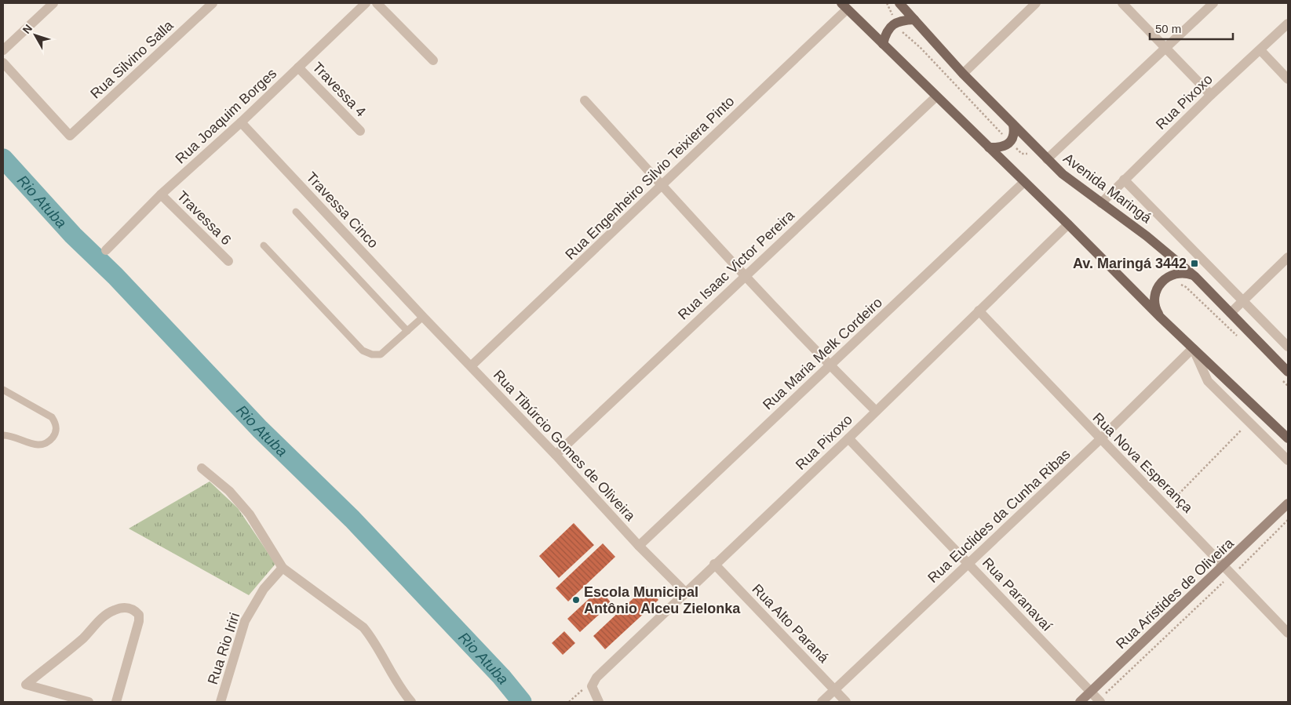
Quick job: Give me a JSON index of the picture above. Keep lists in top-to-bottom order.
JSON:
{
  "streets": {
    "main road": ["Avenida Maringá", "Rua Aristides de Oliveira"],
    "street": [
      "Rua Silvino Salla",
      "Travessa 4",
      "Rua Pixoxo",
      "Rua Joaquim Borges",
      "Rua Engenheiro Silvio Teixiera Pinto",
      "Travessa Cinco",
      "Travessa 6",
      "Rua Isaac Victor Pereira",
      "Rua Maria Melk Cordeiro",
      "Rua Tibúrcio Gomes de Oliveira",
      "Rua Nova Esperança",
      "Rua Euclides da Cunha Ribas",
      "Rua Paranavaí",
      "Rua Alto Paraná",
      "Rua Rio Iriri"
    ]
  },
  "crossings": [
    ["Travessa 4", "Rua Joaquim Borges"],
    ["Rua Pixoxo", "Avenida Maringá"],
    ["Rua Pixoxo", "Rua Tibúrcio Gomes de Oliveira"],
    ["Rua Pixoxo", "Rua Nova Esperança"],
    ["Rua Pixoxo", "Rua Paranavaí"],
    ["Rua Pixoxo", "Rua Alto Paraná"],
    ["Rua Joaquim Borges", "Travessa Cinco"],
    ["Rua Joaquim Borges", "Travessa 6"],
    ["Rua Engenheiro Silvio Teixiera Pinto", "Rua Tibúrcio Gomes de Oliveira"],
    ["Travessa Cinco", "Rua Tibúrcio Gomes de Oliveira"],
    ["Rua Isaac Victor Pereira", "Rua Tibúrcio Gomes de Oliveira"],
    ["Rua Maria Melk Cordeiro", "Rua Tibúrcio Gomes de Oliveira"],
    ["Rua Nova Esperança", "Rua Euclides da Cunha Ribas"],
    ["Rua Nova Esperança", "Rua Aristides de Oliveira"],
    ["Rua Euclides da Cunha Ribas", "Rua Paranavaí"],
    ["Rua Euclides da Cunha Ribas", "Rua Alto Paraná"],
    ["Rua Aristides de Oliveira", "Rua Paranavaí"]
  ],
  "water": ["Rio Atuba"],
  "places": {
    "transit": ["Av. Maringá 3442"],
    "other": ["Escola Municipal Antônio Alceu Zielonka"]
  },
  "scale_bar": "50 m",
  "north": "top left"
}
